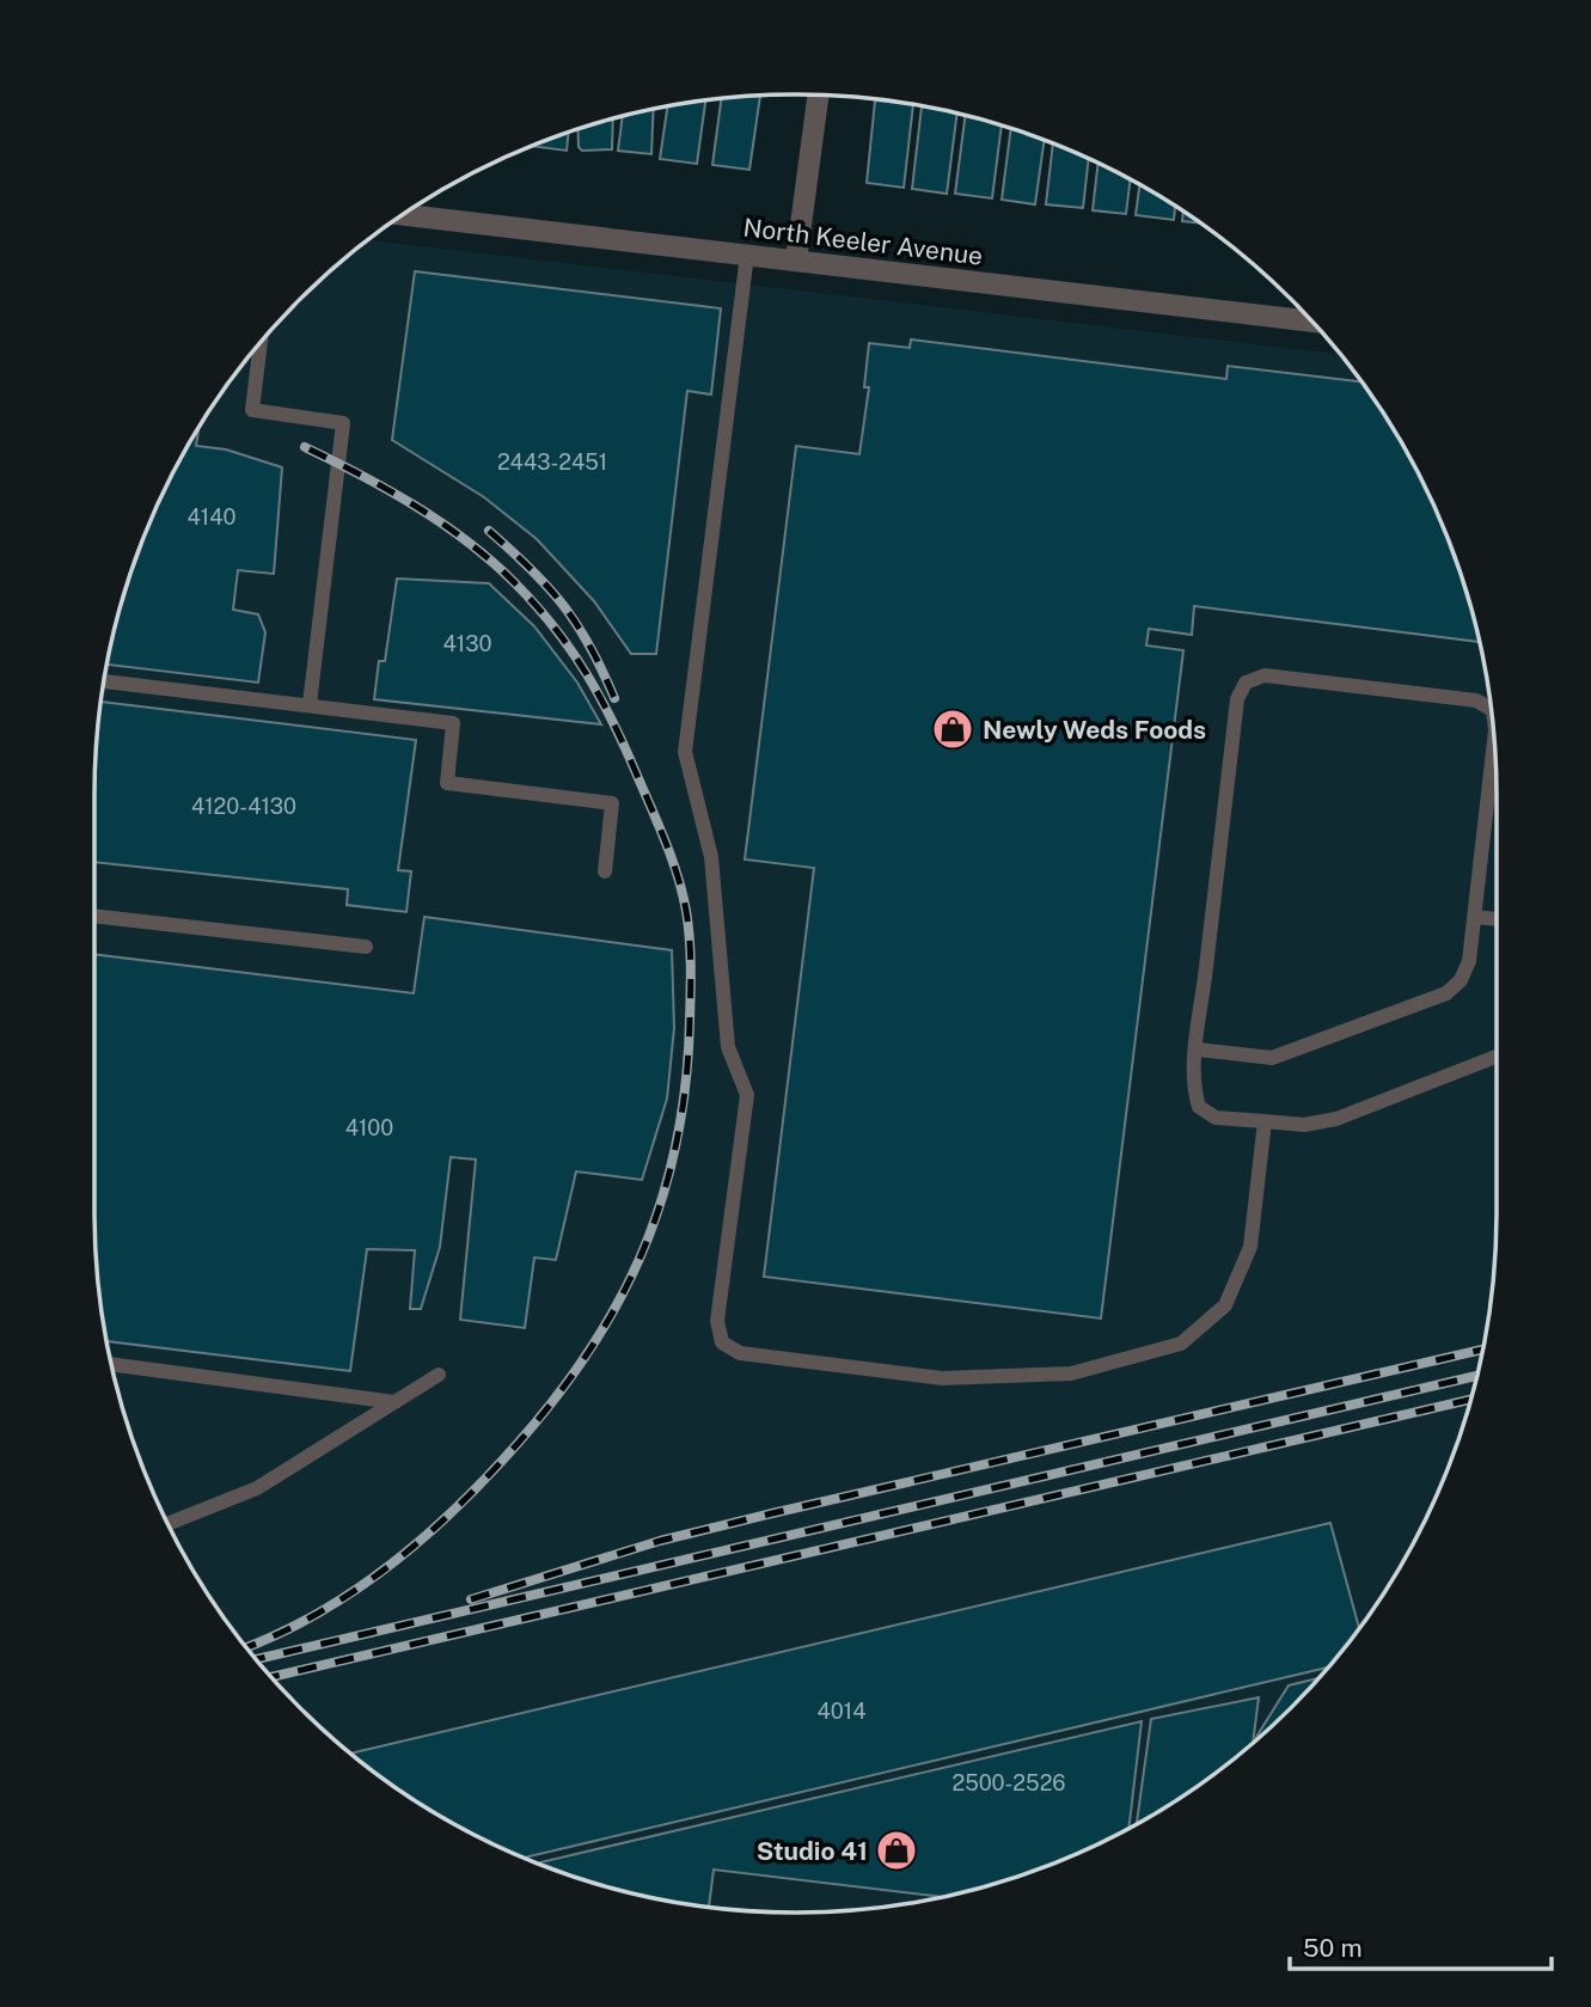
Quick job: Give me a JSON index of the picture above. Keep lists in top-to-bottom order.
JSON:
{
  "streets": {
    "street": ["North Keeler Avenue"]
  },
  "places": {
    "shop": ["Newly Weds Foods", "Studio 41"]
  },
  "house_numbers": [
    "2443-2451",
    "4140",
    "4130",
    "4120-4130",
    "4100",
    "4014",
    "2500-2526"
  ],
  "scale_bar": "50 m"
}
